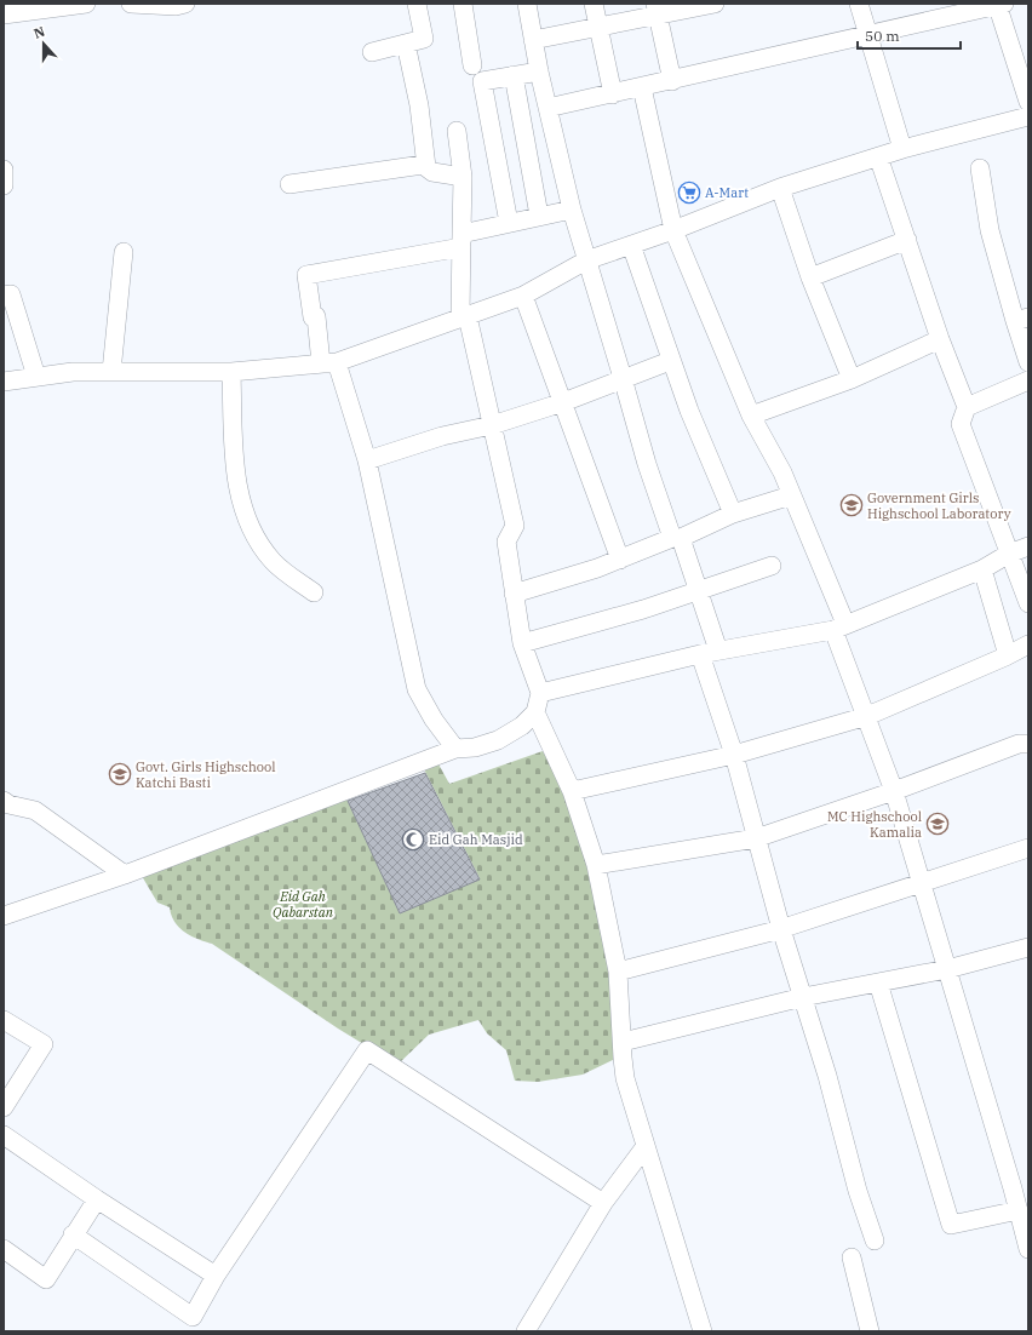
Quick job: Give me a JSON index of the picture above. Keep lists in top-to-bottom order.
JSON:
{
  "parks": ["Eid Gah Qabarstan"],
  "places": {
    "supermarket": ["A-Mart"],
    "school or university": ["Government Girls Highschool Laboratory", "Govt. Girls Highschool Katchi Basti", "MC Highschool Kamalia"],
    "mosque": ["Eid Gah Masjid"]
  },
  "scale_bar": "50 m",
  "north": "top"
}
